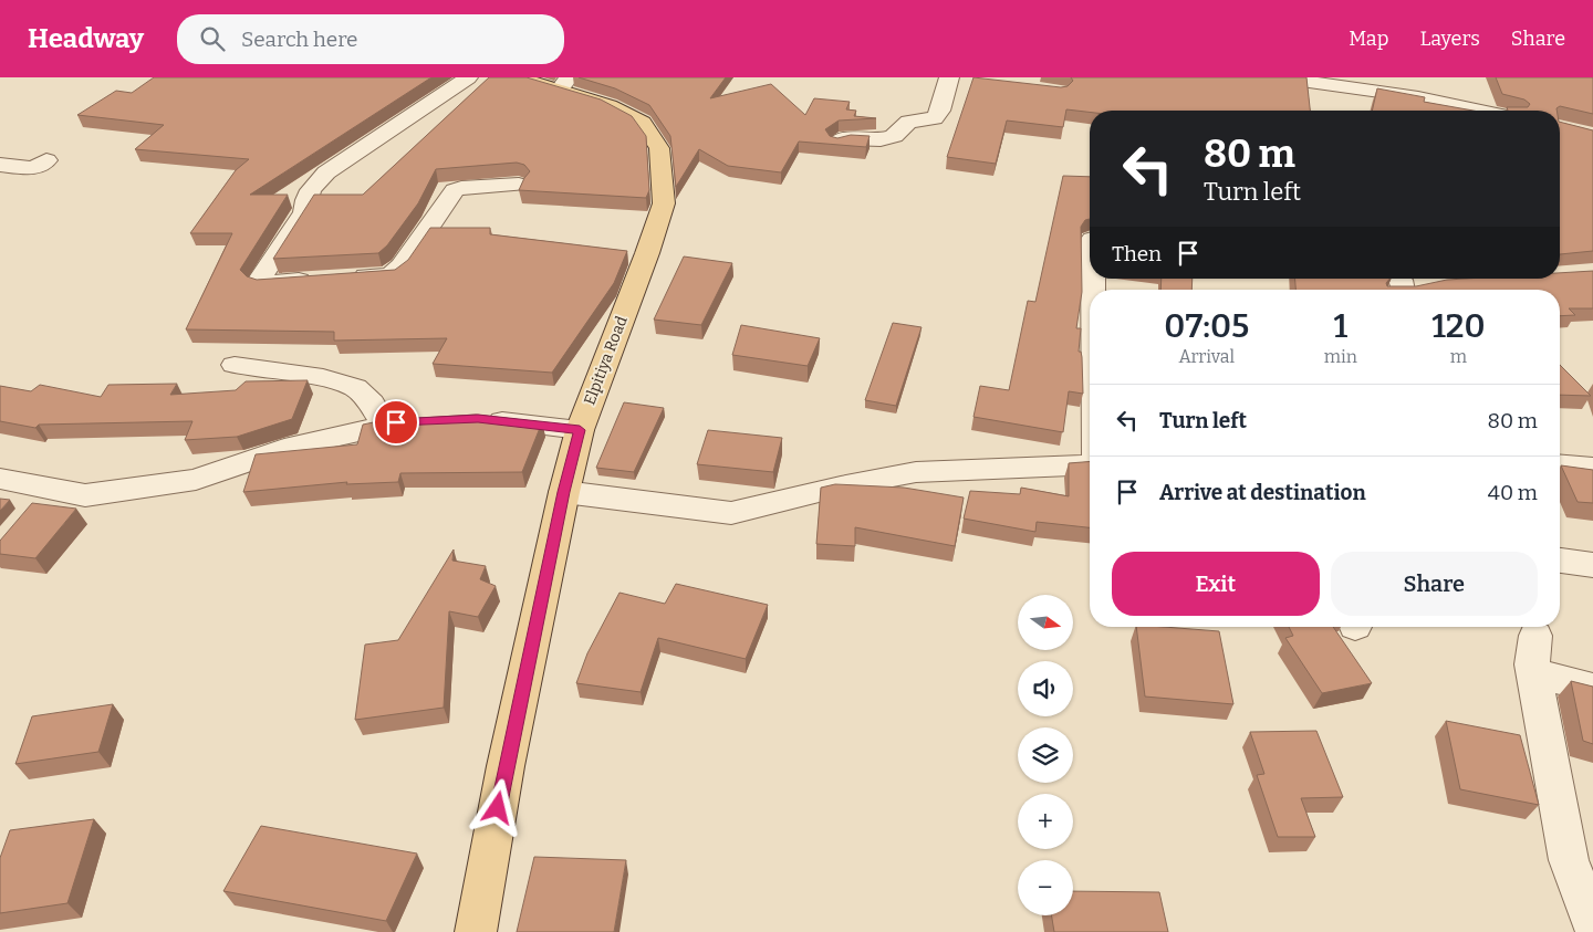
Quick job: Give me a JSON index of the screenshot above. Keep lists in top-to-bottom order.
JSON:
{
  "streets": {
    "main road": ["Elpitiya Road"]
  },
  "north": "right",
  "page": {
    "header": "Headway",
    "search": "Search here",
    "nav": ["Map", "Layers", "Share"],
    "turn": ["80 m", "Turn left"],
    "then": "Then",
    "eta": [
      "07:05",
      "Arrival",
      "1",
      "min",
      "120",
      "m"
    ],
    "list": [
      {
        "name": "Turn left",
        "value": "80 m"
      },
      {
        "name": "Arrive at destination",
        "value": "40 m"
      }
    ],
    "buttons": ["Exit", "Share"],
    "map_buttons": ["+", "−"]
  }
}
